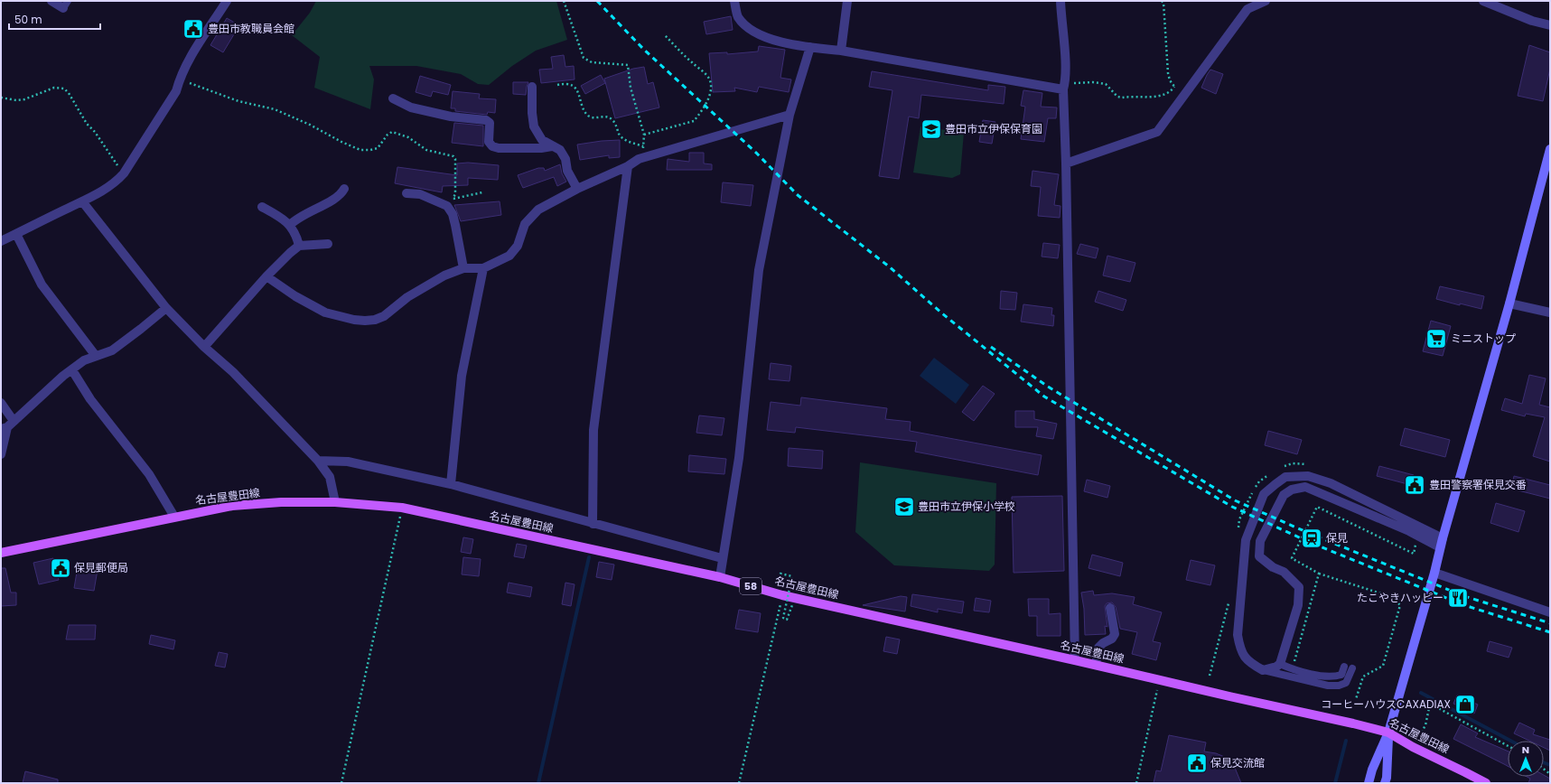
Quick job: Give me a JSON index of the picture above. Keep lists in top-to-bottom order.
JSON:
{
  "streets": {
    "main road": ["名古屋豊田線", "58"]
  },
  "places": {
    "public building": [
      "豊田市教職員会館",
      "豊田警察署保見交番",
      "保見郵便局",
      "保見交流館"
    ],
    "school or university": ["豊田市立伊保保育園", "豊田市立伊保小学校"],
    "supermarket": ["ミニストップ"],
    "station": ["保見"],
    "restaurant": ["たこやきハッピー"],
    "shop": ["コーヒーハウスCAXADIAX"]
  },
  "scale_bar": "50 m",
  "north": "top"
}
